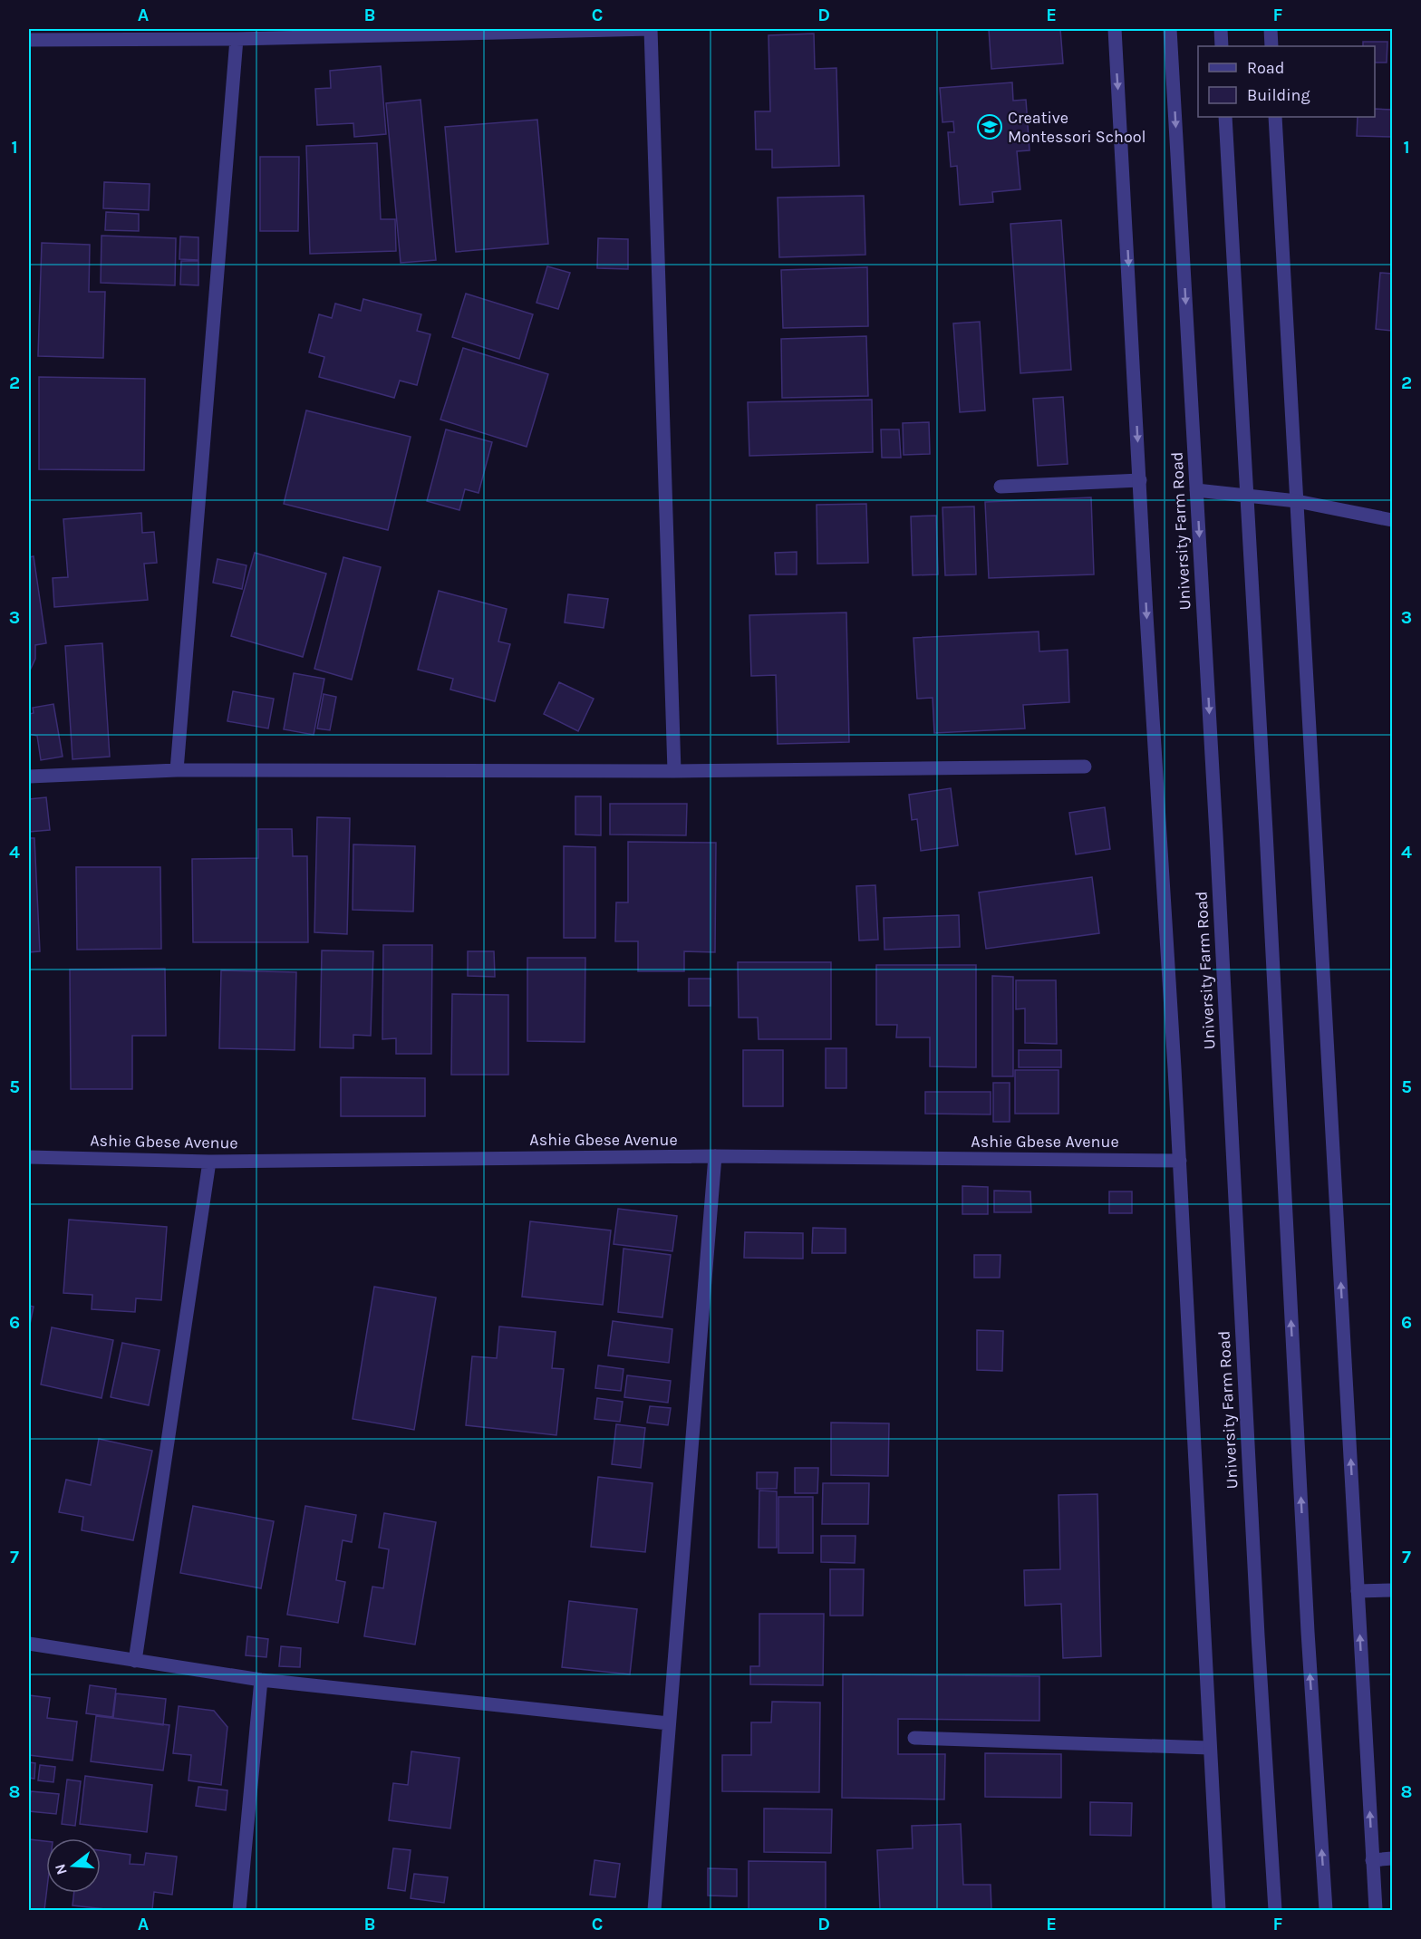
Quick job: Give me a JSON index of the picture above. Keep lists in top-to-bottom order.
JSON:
{
  "streets": {
    "street": ["University Farm Road", "Ashie Gbese Avenue"]
  },
  "places": {
    "school or university": ["Creative Montessori School"]
  },
  "legend": ["Road", "Building"],
  "north": "left",
  "grid": {
    "columns": [
      "A",
      "B",
      "C",
      "D",
      "E",
      "F"
    ],
    "rows": [
      "1",
      "2",
      "3",
      "4",
      "5",
      "6",
      "7",
      "8"
    ]
  }
}
